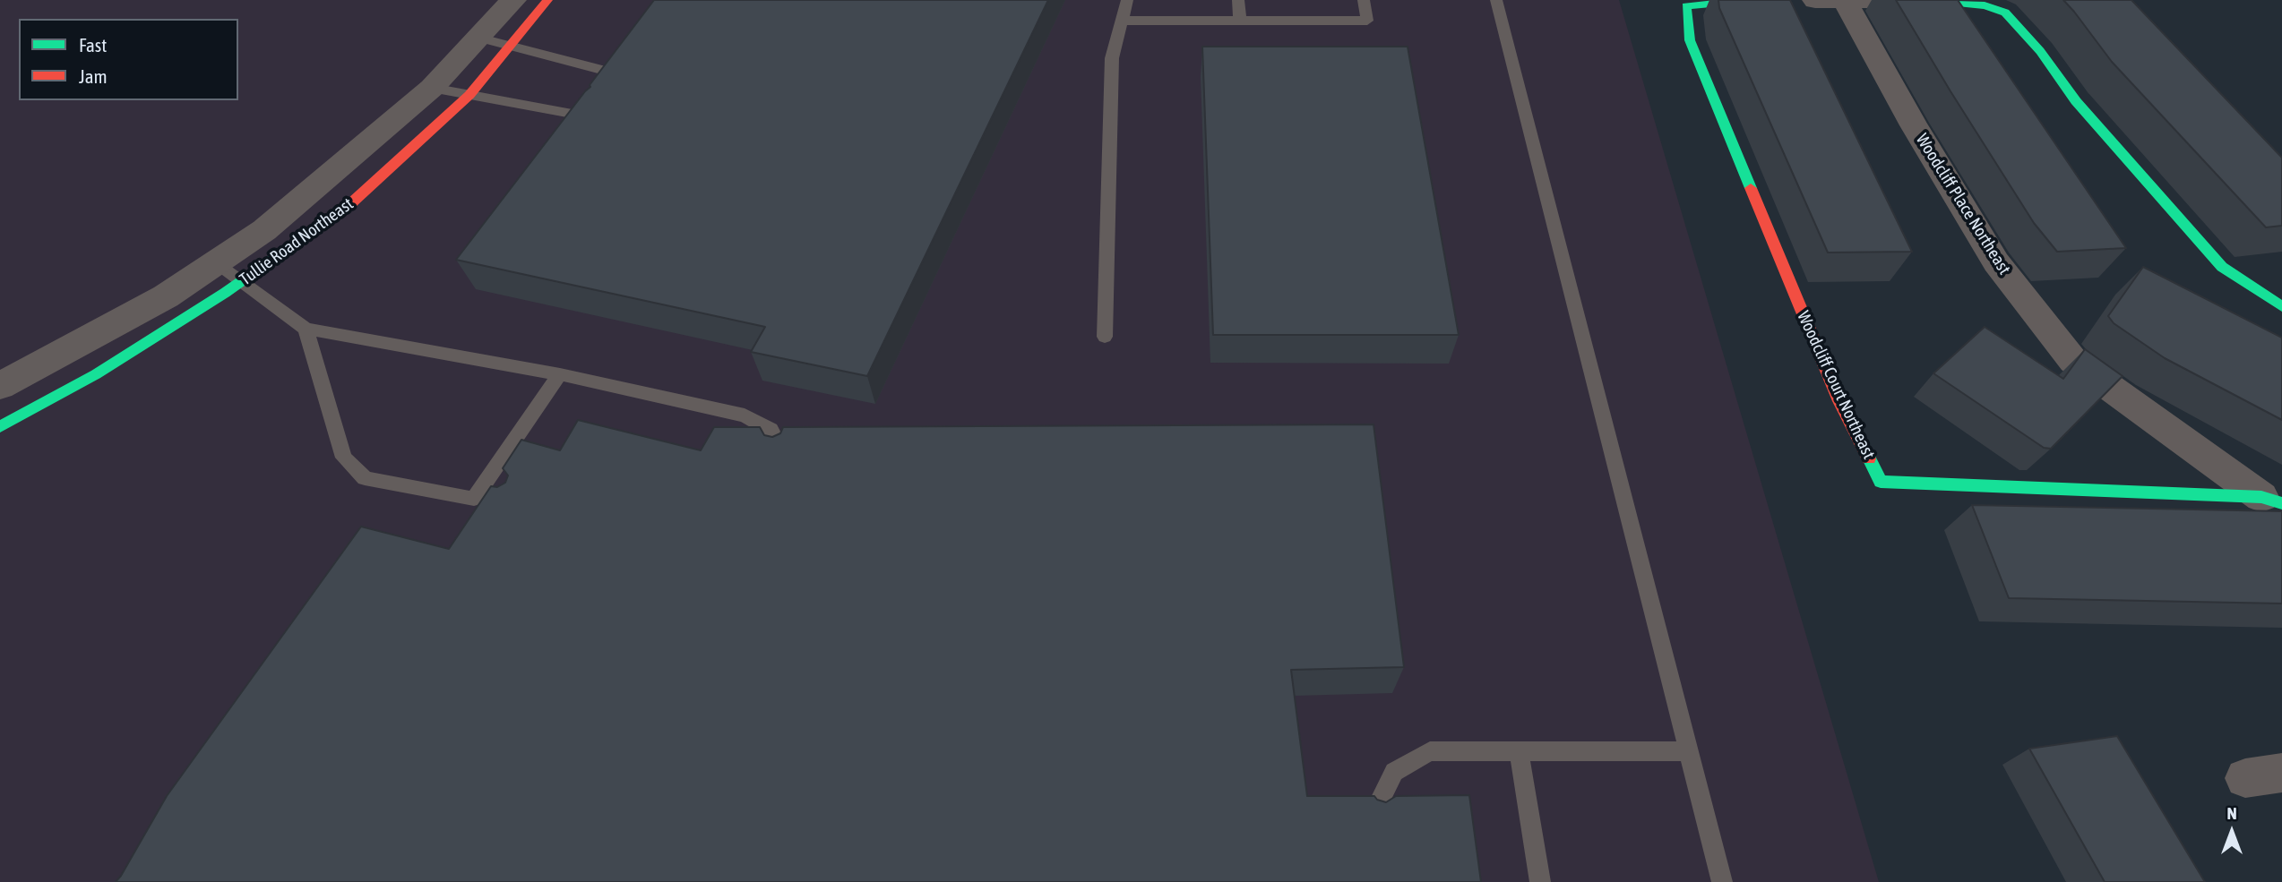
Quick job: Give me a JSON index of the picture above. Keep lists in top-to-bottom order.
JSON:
{
  "streets": {
    "street": ["Woodcliff Place Northeast", "Tullie Road Northeast", "Woodcliff Court Northeast"]
  },
  "crossings": [
    ["Woodcliff Place Northeast", "Woodcliff Court Northeast"]
  ],
  "legend": ["Fast", "Jam"],
  "north": "top"
}
